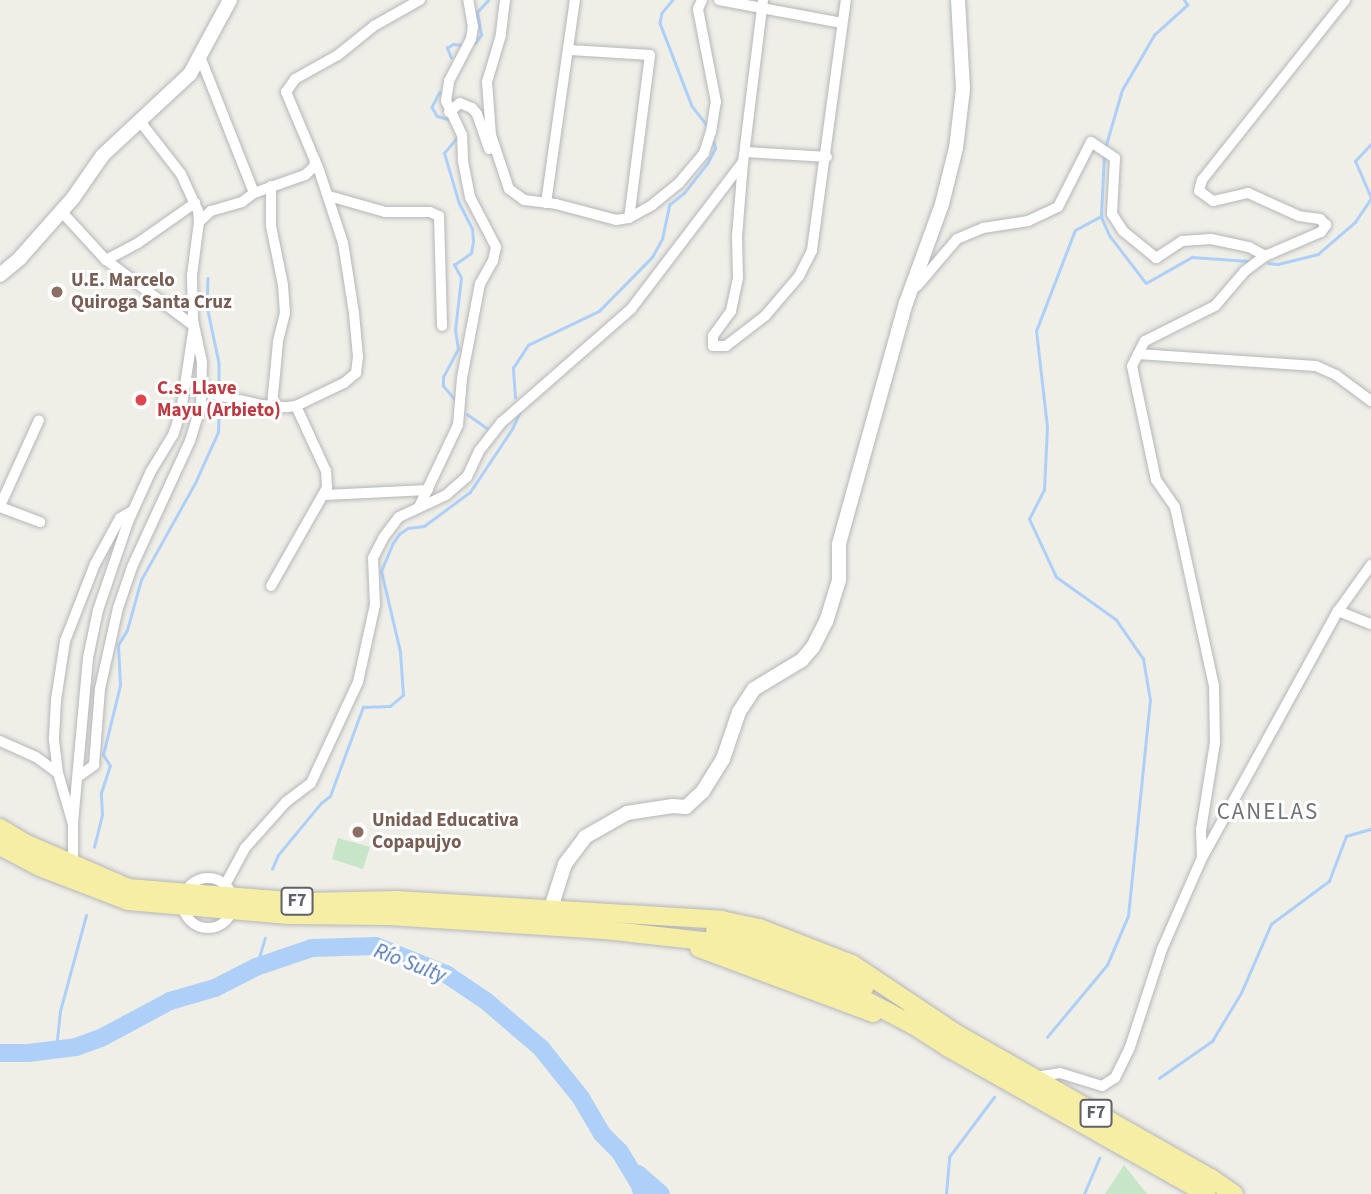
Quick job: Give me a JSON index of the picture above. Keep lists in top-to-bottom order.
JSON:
{
  "streets": {
    "highway": ["F7"]
  },
  "districts": ["CANELAS"],
  "water": ["Río Sulty"],
  "places": ["U.E. Marcelo Quiroga Santa Cruz", "C.s. Llave Mayu (Arbieto)", "Unidad Educativa Copapujyo"]
}
